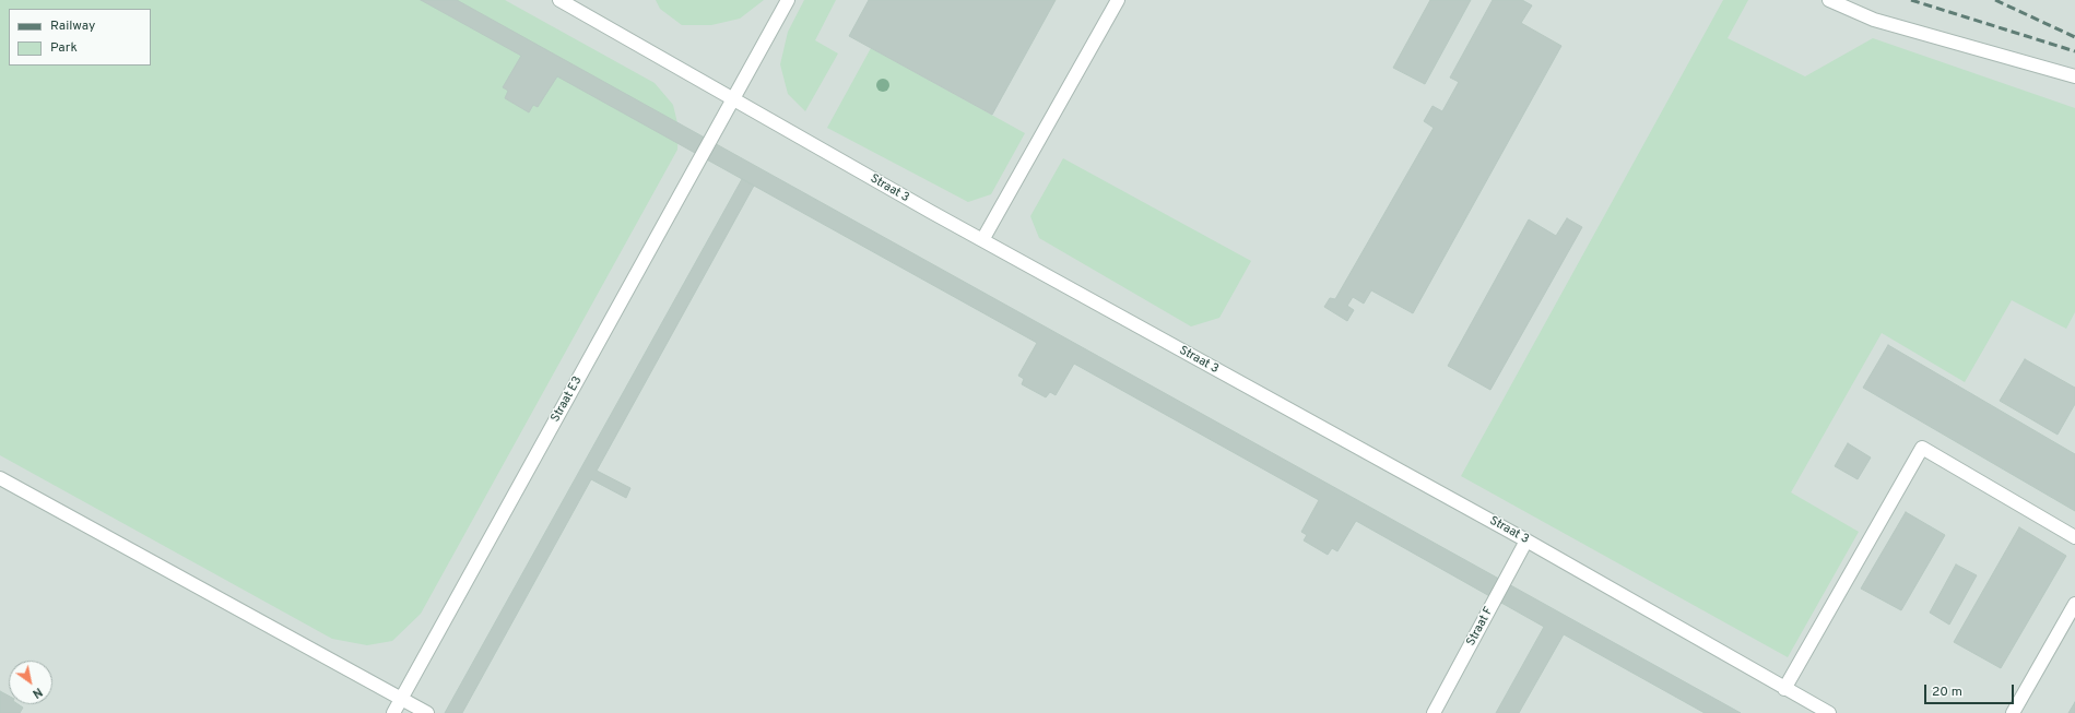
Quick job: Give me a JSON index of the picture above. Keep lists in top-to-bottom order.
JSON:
{
  "streets": {
    "lane": ["Straat 3", "Straat E3", "Straat F"]
  },
  "crossings": [
    ["Straat 3", "Straat E3"],
    ["Straat 3", "Straat F"]
  ],
  "legend": ["Railway", "Park"],
  "scale_bar": "20 m",
  "north": "bottom right"
}
